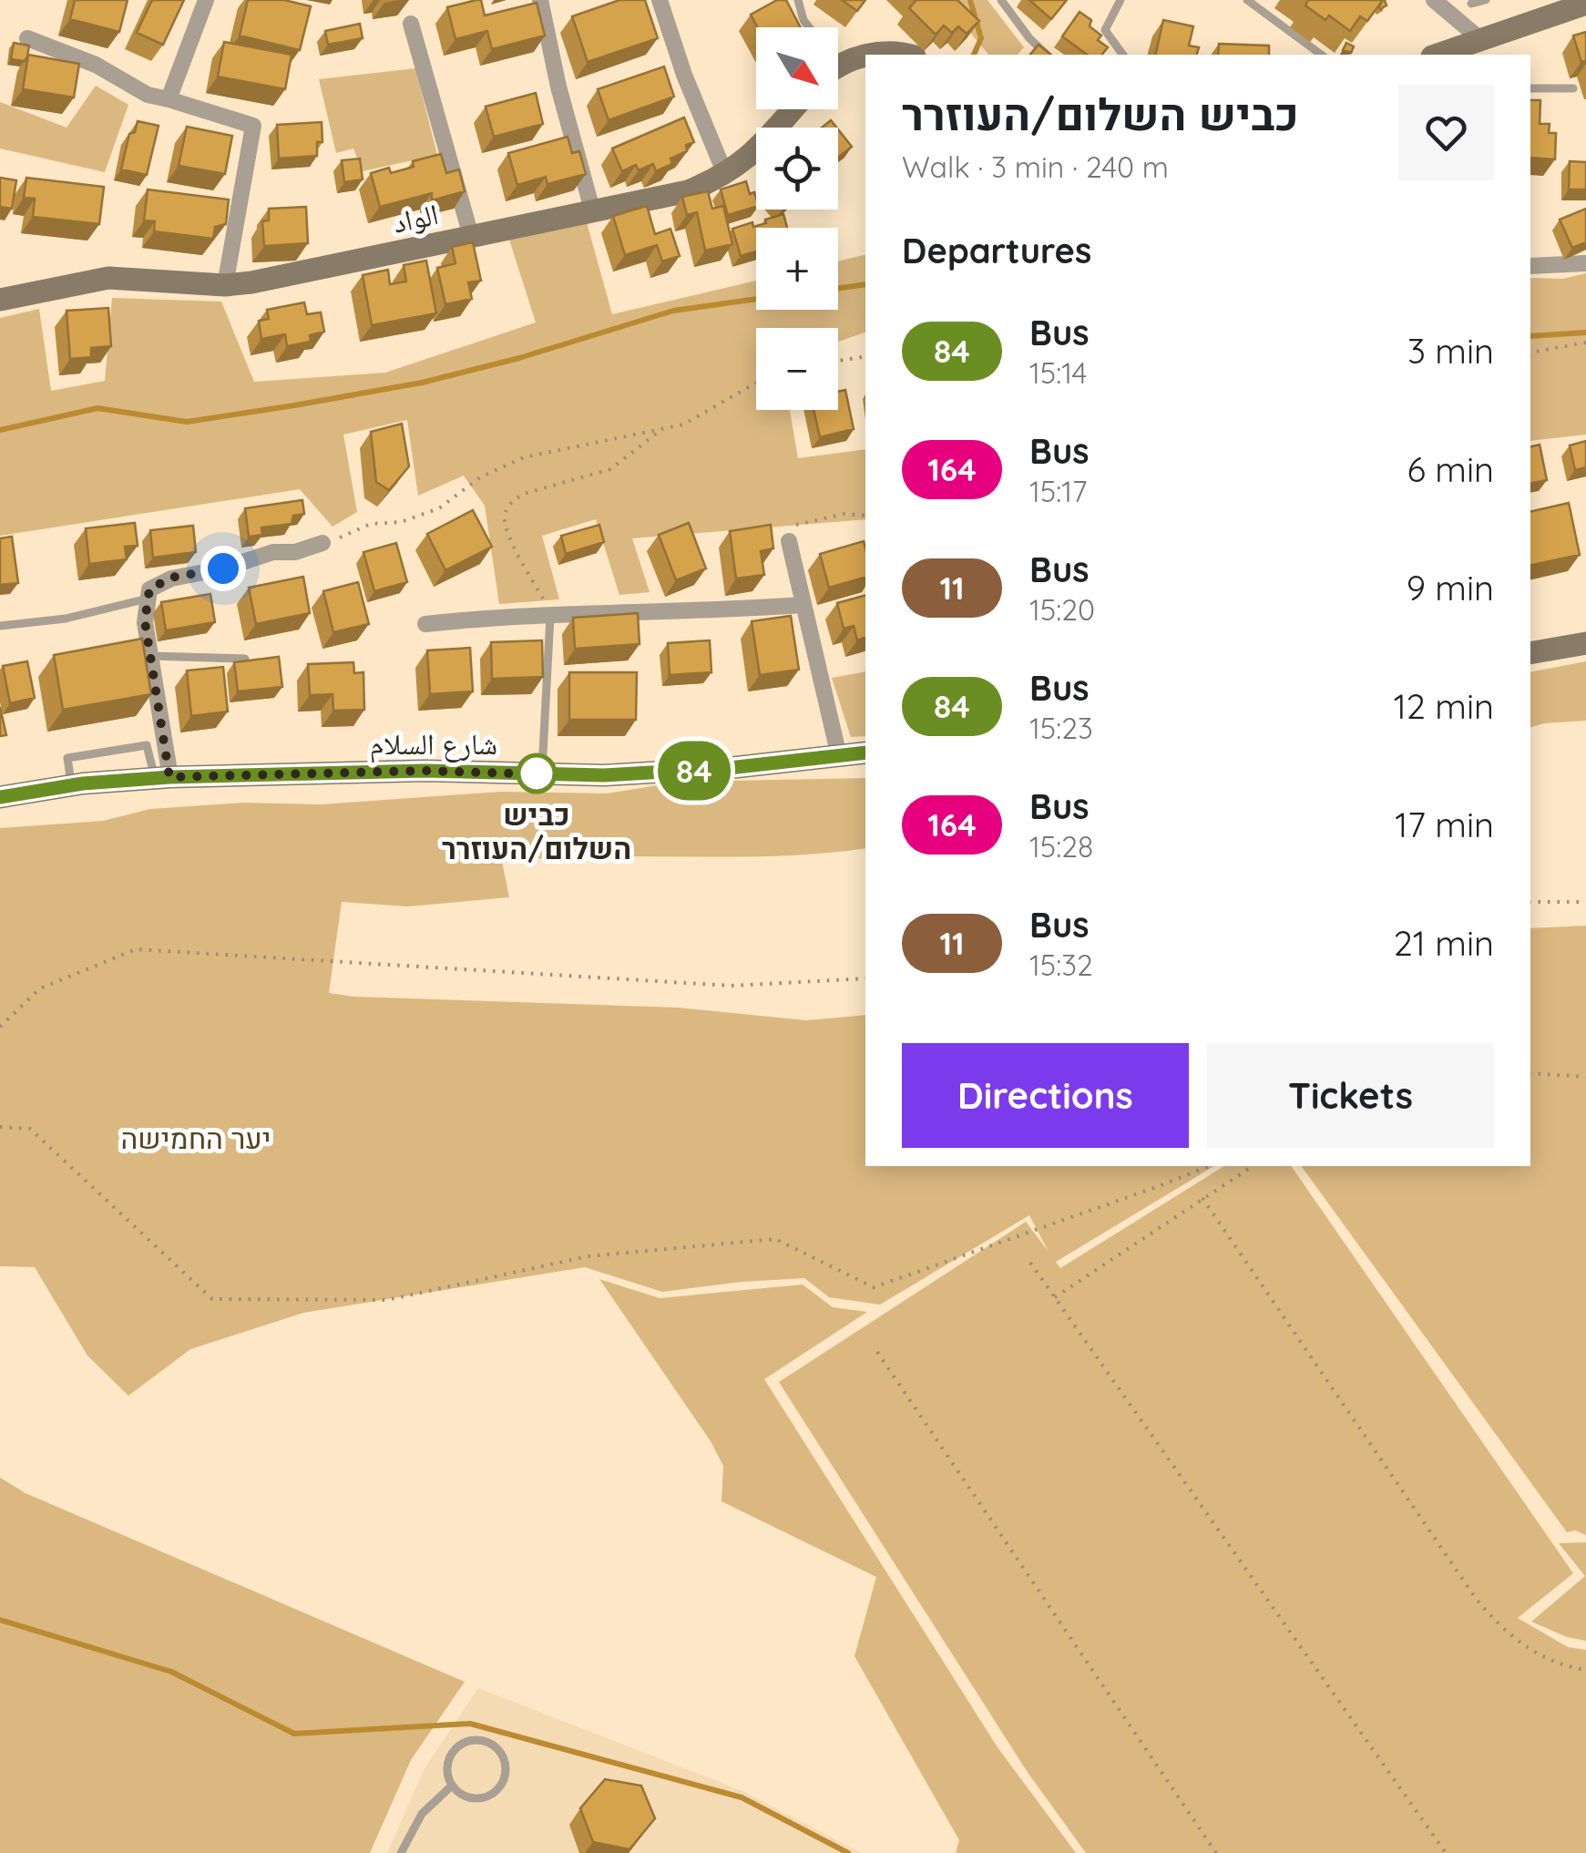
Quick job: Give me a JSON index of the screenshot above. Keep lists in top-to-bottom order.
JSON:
{
  "streets": {
    "street": ["الواد", "شارع السلام"]
  },
  "parks": ["יער החמישה"],
  "places": ["כביש השלום/העוזרר"],
  "lines": ["bus line 84"],
  "north": "bottom right",
  "page": {
    "on_map": "84",
    "map_buttons": ["+", "−"],
    "heading": [
      ["כביש השלום/העוזרר", "Walk · 3 min · 240 m"],
      "Departures"
    ],
    "list": [
      {
        "mark": "84",
        "name": "Bus",
        "note": "15:14",
        "value": "3 min"
      },
      {
        "mark": "164",
        "name": "Bus",
        "note": "15:17",
        "value": "6 min"
      },
      {
        "mark": "11",
        "name": "Bus",
        "note": "15:20",
        "value": "9 min"
      },
      {
        "mark": "84",
        "name": "Bus",
        "note": "15:23",
        "value": "12 min"
      },
      {
        "mark": "164",
        "name": "Bus",
        "note": "15:28",
        "value": "17 min"
      },
      {
        "mark": "11",
        "name": "Bus",
        "note": "15:32",
        "value": "21 min"
      }
    ],
    "buttons": ["Directions", "Tickets"]
  }
}
